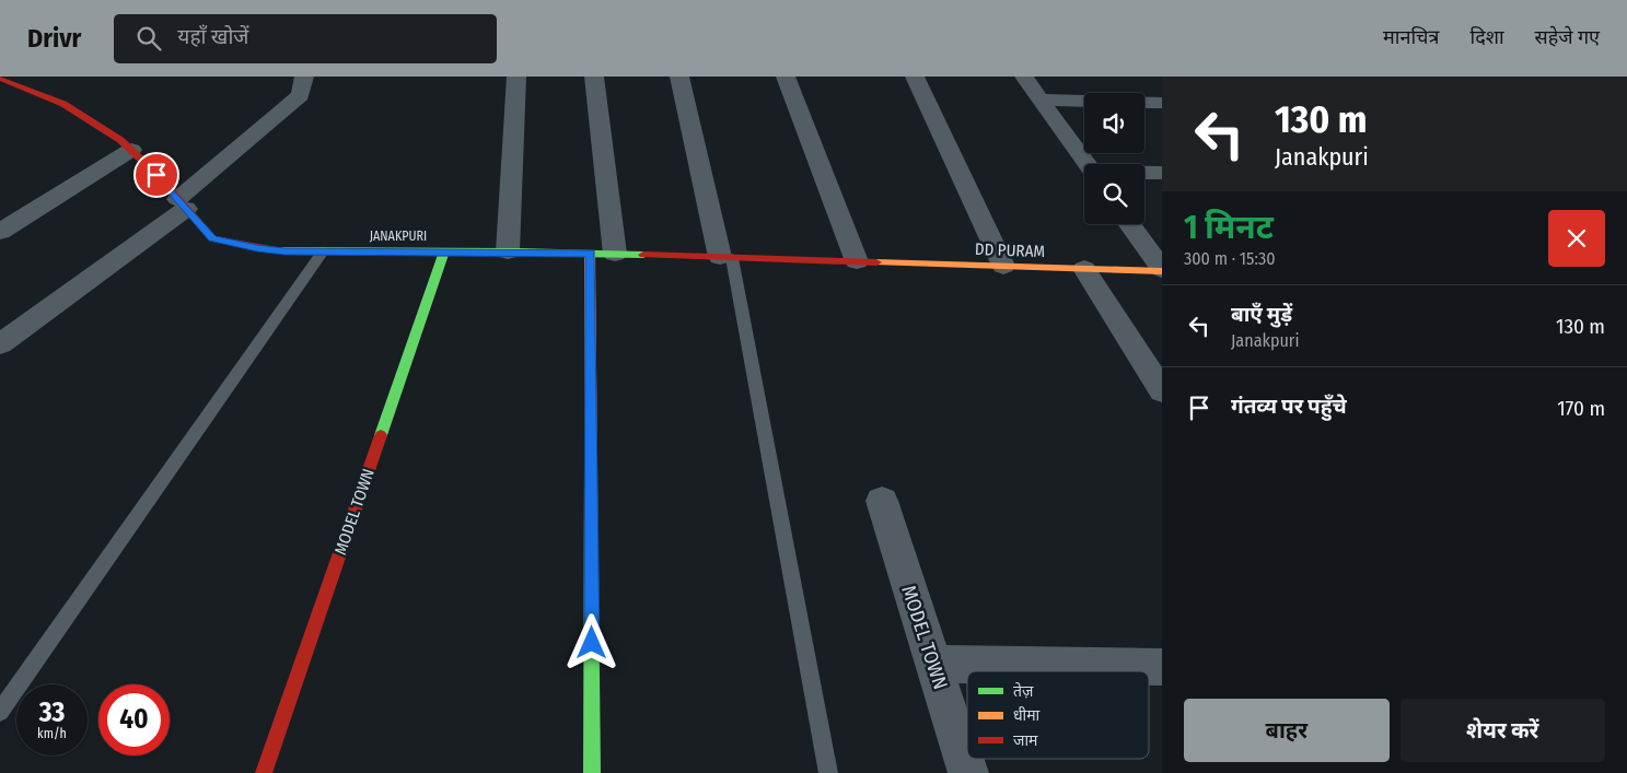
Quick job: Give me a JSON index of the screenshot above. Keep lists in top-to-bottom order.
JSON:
{
  "streets": {
    "street": ["JANAKPURI", "DD PURAM", "MODEL TOWN"]
  },
  "crossings": [
    ["JANAKPURI", "DD PURAM"],
    ["JANAKPURI", "MODEL TOWN"]
  ],
  "legend": ["तेज़", "धीमा", "जाम"],
  "page": {
    "header": "Drivr",
    "search": "यहाँ खोजें",
    "nav": ["मानचित्र", "दिशा", "सहेजे गए"],
    "turn": ["130 m", "Janakpuri"],
    "heading": ["1 मिनट", "300 m · 15:30"],
    "list": [
      {
        "name": "बाएँ मुड़ें",
        "note": "Janakpuri",
        "value": "130 m"
      },
      {
        "name": "गंतव्य पर पहुँचे",
        "value": "170 m"
      }
    ],
    "speed": "33 km/h",
    "limit": "40",
    "buttons": ["बाहर", "शेयर करें"]
  }
}
